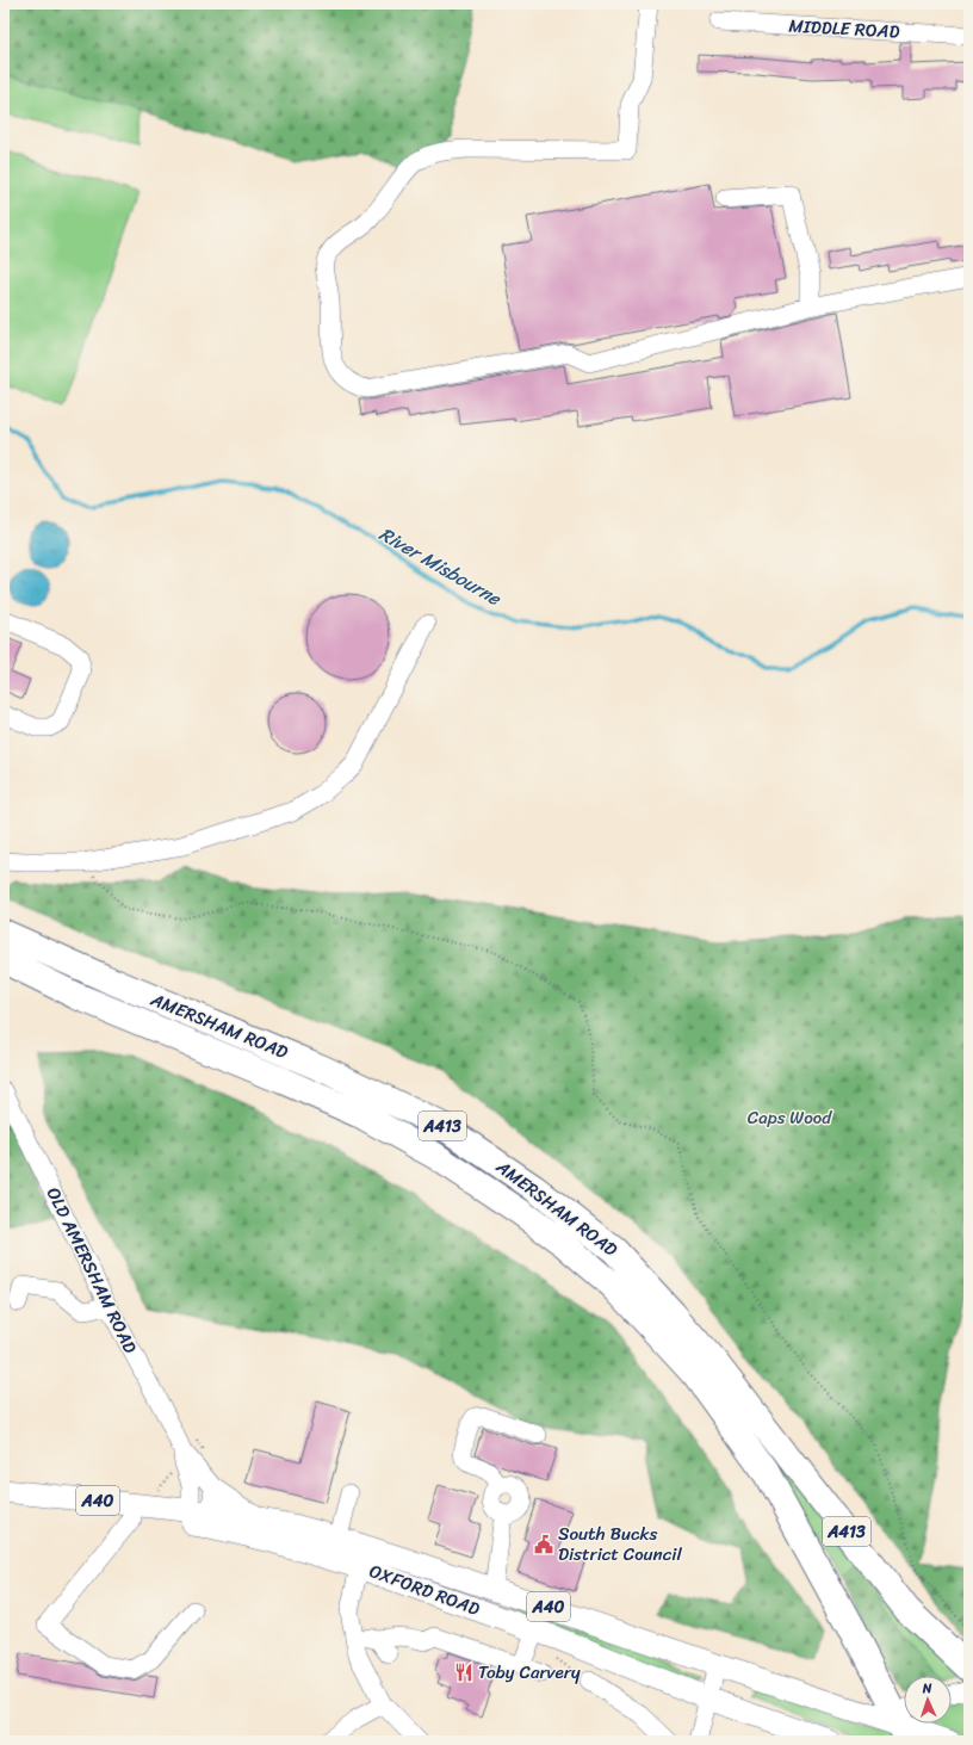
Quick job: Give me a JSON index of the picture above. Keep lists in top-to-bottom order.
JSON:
{
  "streets": {
    "highway": ["AMERSHAM ROAD", "A413"],
    "main road": ["A40", "OXFORD ROAD"],
    "street": ["MIDDLE ROAD", "OLD AMERSHAM ROAD"]
  },
  "crossings": [
    ["OLD AMERSHAM ROAD", "A40"],
    ["OLD AMERSHAM ROAD", "OXFORD ROAD"],
    ["A40", "OXFORD ROAD"]
  ],
  "water": ["River Misbourne"],
  "parks": ["Caps Wood"],
  "places": {
    "public building": ["South Bucks District Council"],
    "restaurant": ["Toby Carvery"]
  },
  "north": "top"
}
